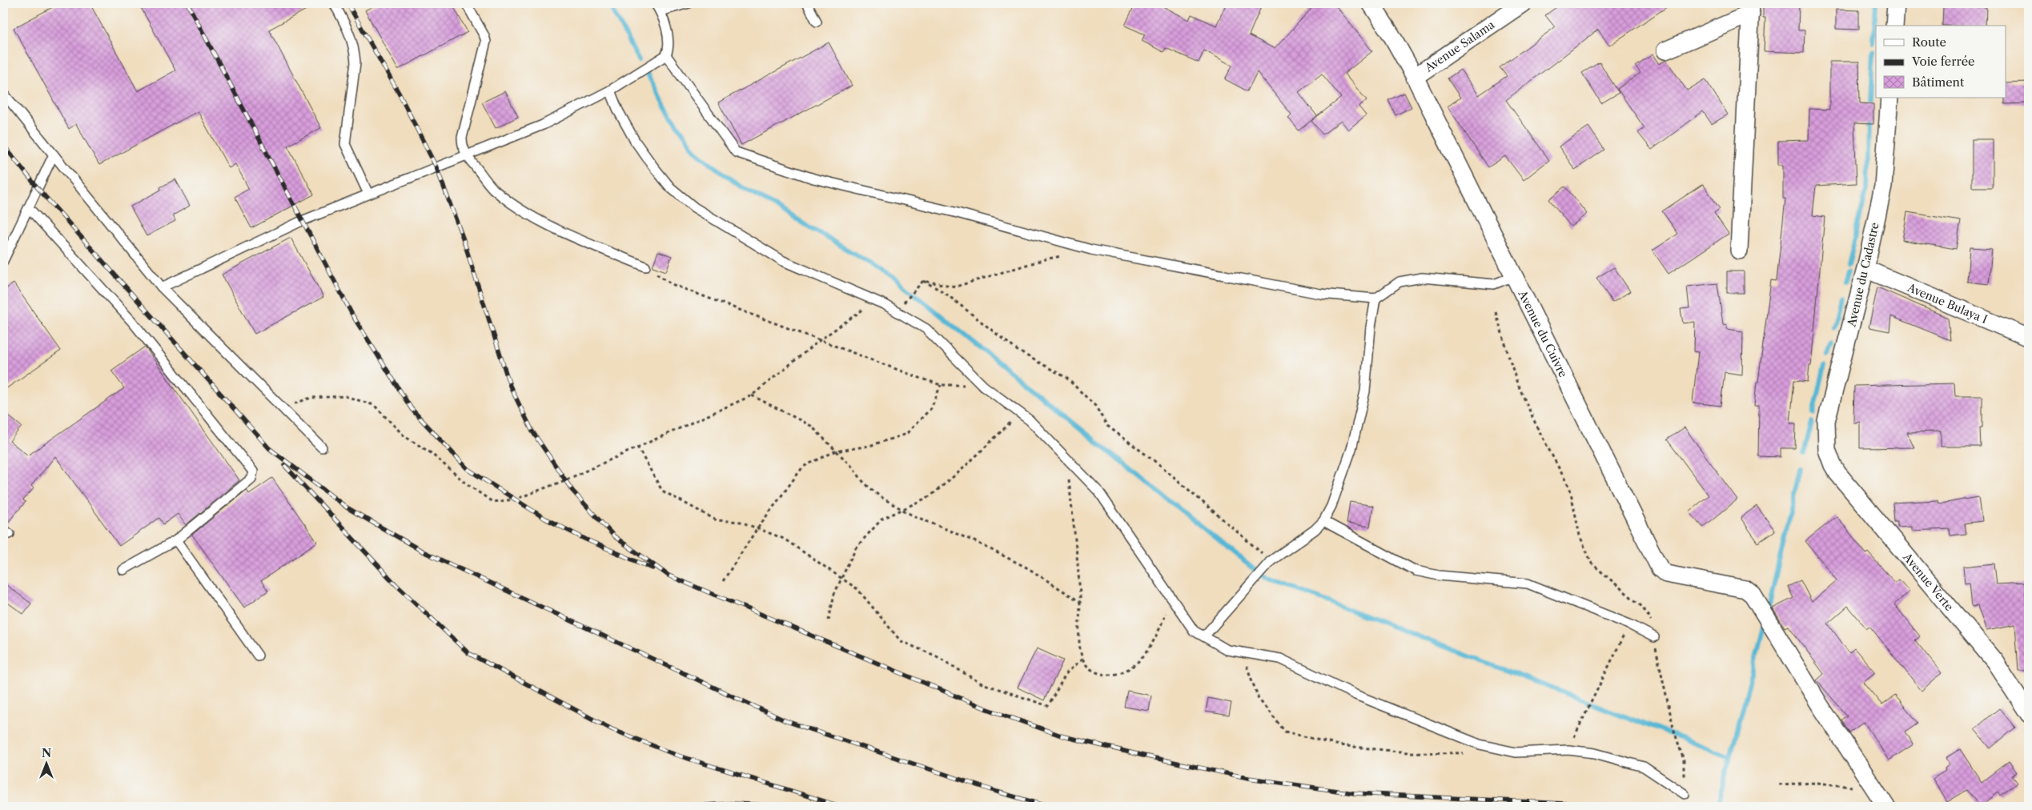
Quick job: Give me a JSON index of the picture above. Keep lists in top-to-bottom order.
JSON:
{
  "streets": {
    "street": [
      "Avenue Salama",
      "Avenue du Cadastre",
      "Avenue Bulaya I",
      "Avenue du Cuivre",
      "Avenue Verte"
    ]
  },
  "crossings": [
    ["Avenue Salama", "Avenue du Cuivre"],
    ["Avenue du Cadastre", "Avenue Bulaya I"],
    ["Avenue du Cadastre", "Avenue Verte"]
  ],
  "legend": ["Route", "Voie ferrée", "Bâtiment"],
  "north": "top"
}
